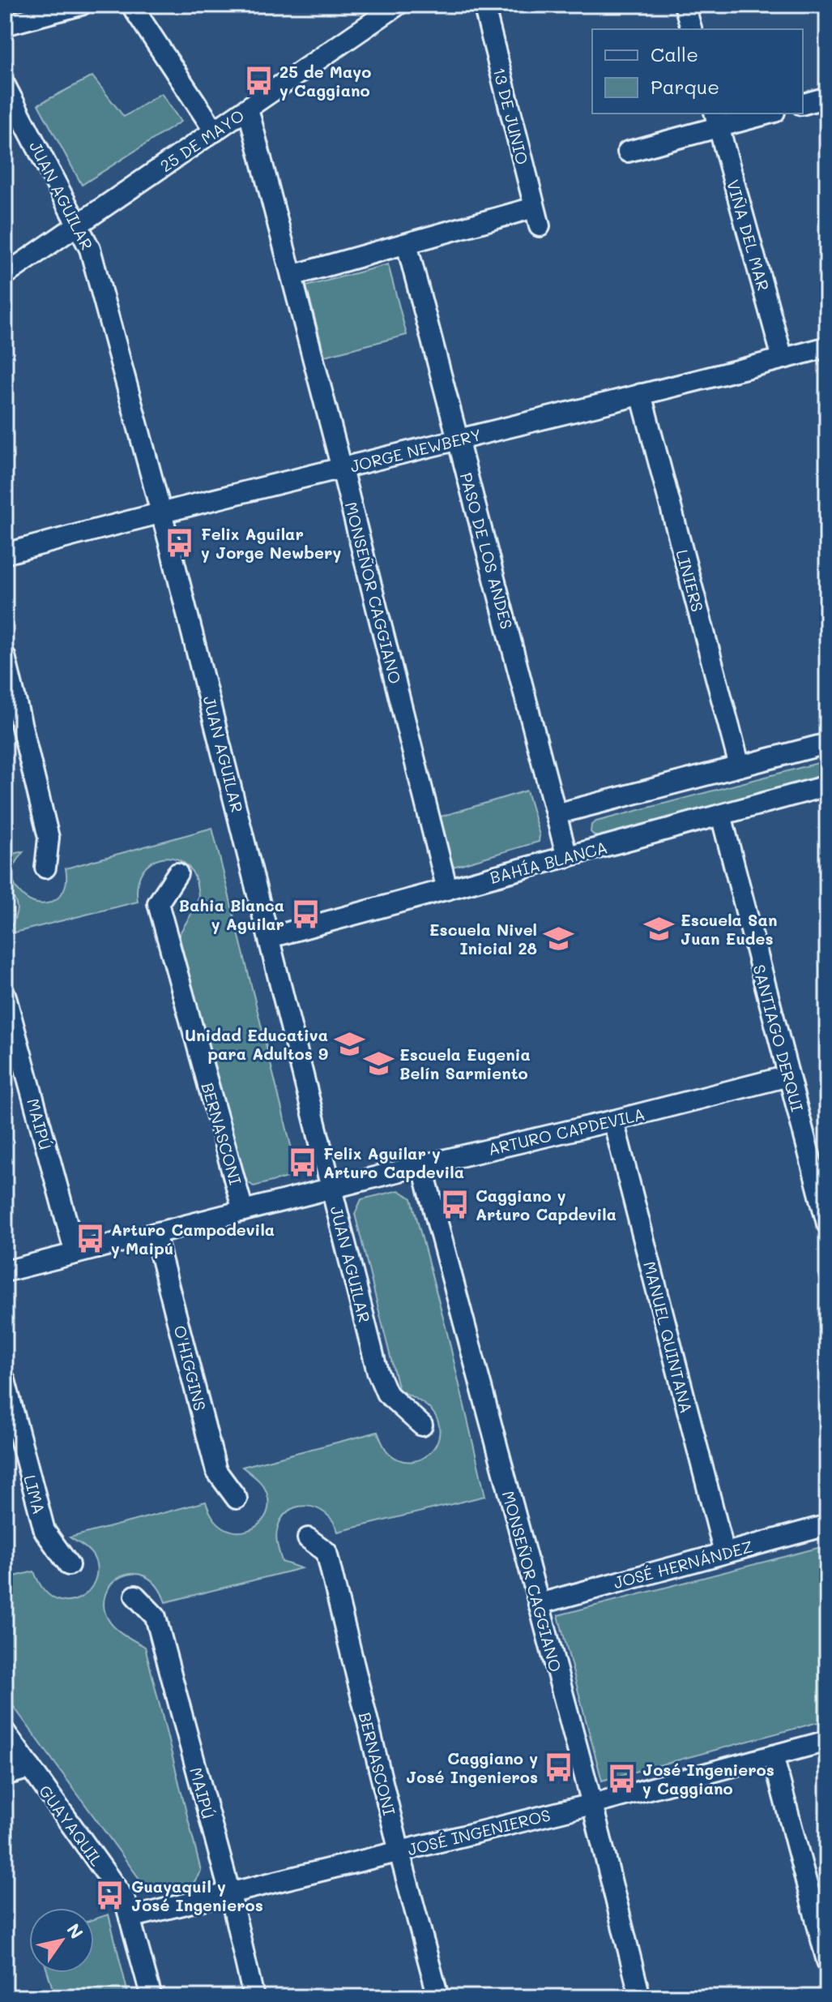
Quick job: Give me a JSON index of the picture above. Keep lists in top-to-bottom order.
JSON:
{
  "streets": {
    "street": [
      "13 DE JUNIO",
      "25 DE MAYO",
      "JUAN AGUILAR",
      "VIÑA DEL MAR",
      "JORGE NEWBERY",
      "PASO DE LOS ANDES",
      "LINIERS",
      "MONSEÑOR CAGGIANO",
      "BAHÍA BLANCA",
      "SANTIAGO DERQUI",
      "MAIPÚ",
      "ARTURO CAPDEVILA",
      "BERNASCONI",
      "MANUEL QUINTANA",
      "O'HIGGINS",
      "LIMA",
      "JOSÉ HERNÁNDEZ",
      "GUAYAQUIL",
      "JOSÉ INGENIEROS"
    ]
  },
  "crossings": [
    ["13 DE JUNIO", "PASO DE LOS ANDES"],
    ["25 DE MAYO", "JUAN AGUILAR"],
    ["25 DE MAYO", "MONSEÑOR CAGGIANO"],
    ["JUAN AGUILAR", "JORGE NEWBERY"],
    ["JUAN AGUILAR", "BAHÍA BLANCA"],
    ["JUAN AGUILAR", "ARTURO CAPDEVILA"],
    ["VIÑA DEL MAR", "JORGE NEWBERY"],
    ["JORGE NEWBERY", "PASO DE LOS ANDES"],
    ["JORGE NEWBERY", "LINIERS"],
    ["JORGE NEWBERY", "MONSEÑOR CAGGIANO"],
    ["PASO DE LOS ANDES", "BAHÍA BLANCA"],
    ["MONSEÑOR CAGGIANO", "BAHÍA BLANCA"],
    ["MONSEÑOR CAGGIANO", "ARTURO CAPDEVILA"],
    ["MONSEÑOR CAGGIANO", "JOSÉ HERNÁNDEZ"],
    ["MONSEÑOR CAGGIANO", "JOSÉ INGENIEROS"],
    ["BAHÍA BLANCA", "SANTIAGO DERQUI"],
    ["SANTIAGO DERQUI", "ARTURO CAPDEVILA"],
    ["MAIPÚ", "ARTURO CAPDEVILA"],
    ["MAIPÚ", "JOSÉ INGENIEROS"],
    ["ARTURO CAPDEVILA", "BERNASCONI"],
    ["ARTURO CAPDEVILA", "MANUEL QUINTANA"],
    ["ARTURO CAPDEVILA", "O'HIGGINS"],
    ["BERNASCONI", "JOSÉ INGENIEROS"],
    ["MANUEL QUINTANA", "JOSÉ HERNÁNDEZ"],
    ["GUAYAQUIL", "JOSÉ INGENIEROS"]
  ],
  "places": {
    "bus stop": [
      "25 de Mayo y Caggiano",
      "Felix Aguilar y Jorge Newbery",
      "Bahia Blanca y Aguilar",
      "Felix Aguilar y Arturo Capdevila",
      "Caggiano y Arturo Capdevila",
      "Arturo Campodevila y Maipú",
      "Caggiano y José Ingenieros",
      "José Ingenieros y Caggiano",
      "Guayaquil y José Ingenieros"
    ],
    "school or university": [
      "Escuela San Juan Eudes",
      "Escuela Nivel Inicial 28",
      "Unidad Educativa para Adultos 9",
      "Escuela Eugenia Belín Sarmiento"
    ]
  },
  "legend": ["Calle", "Parque"],
  "north": "top right"
}
